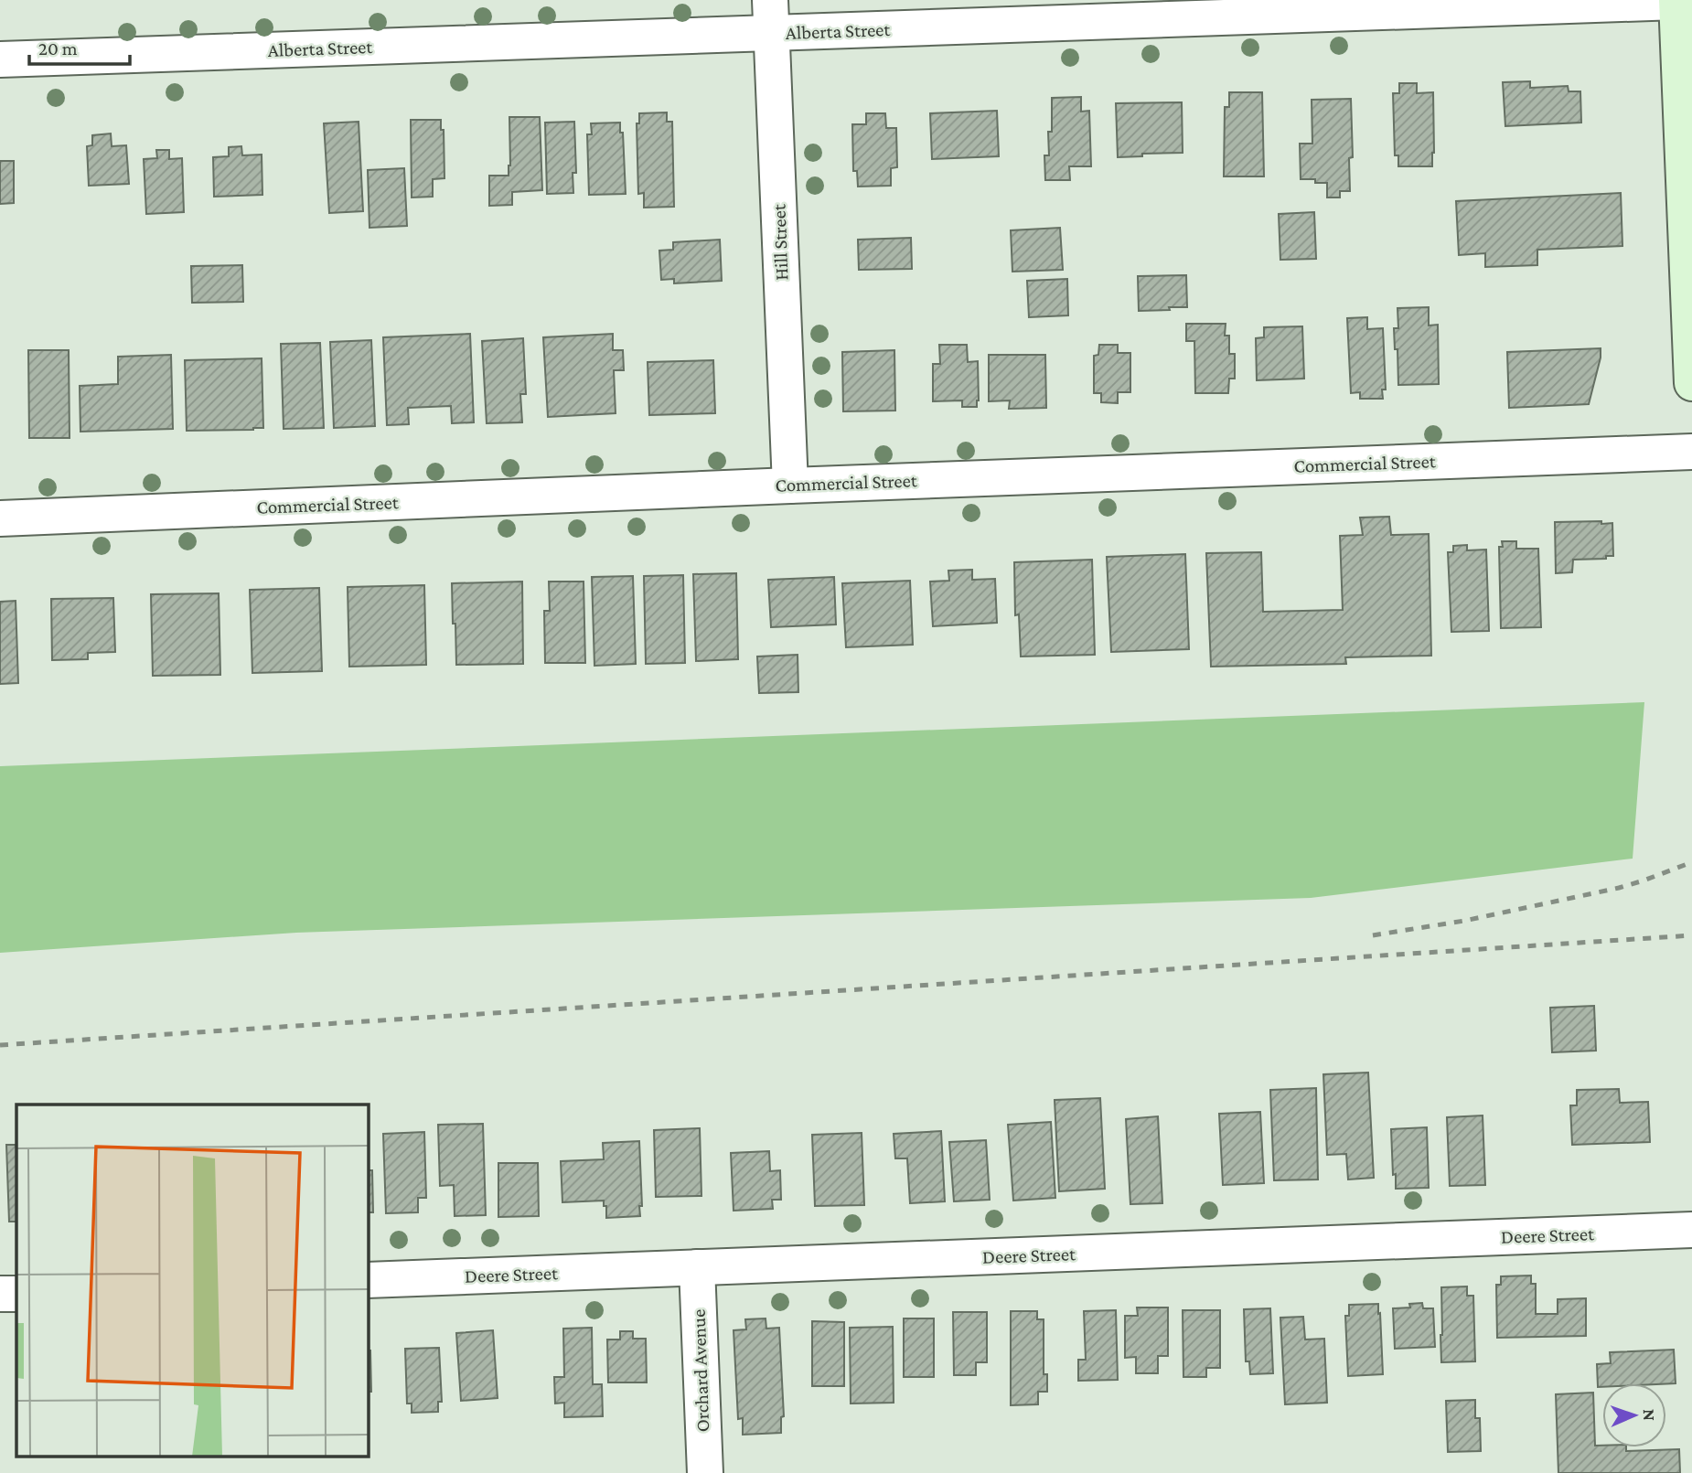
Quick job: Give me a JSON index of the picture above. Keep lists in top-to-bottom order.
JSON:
{
  "streets": {
    "street": [
      "Alberta Street",
      "Hill Street",
      "Commercial Street",
      "Deere Street",
      "Orchard Avenue"
    ]
  },
  "crossings": [
    ["Alberta Street", "Hill Street"],
    ["Hill Street", "Commercial Street"],
    ["Deere Street", "Orchard Avenue"]
  ],
  "scale_bar": "20 m",
  "north": "right"
}
